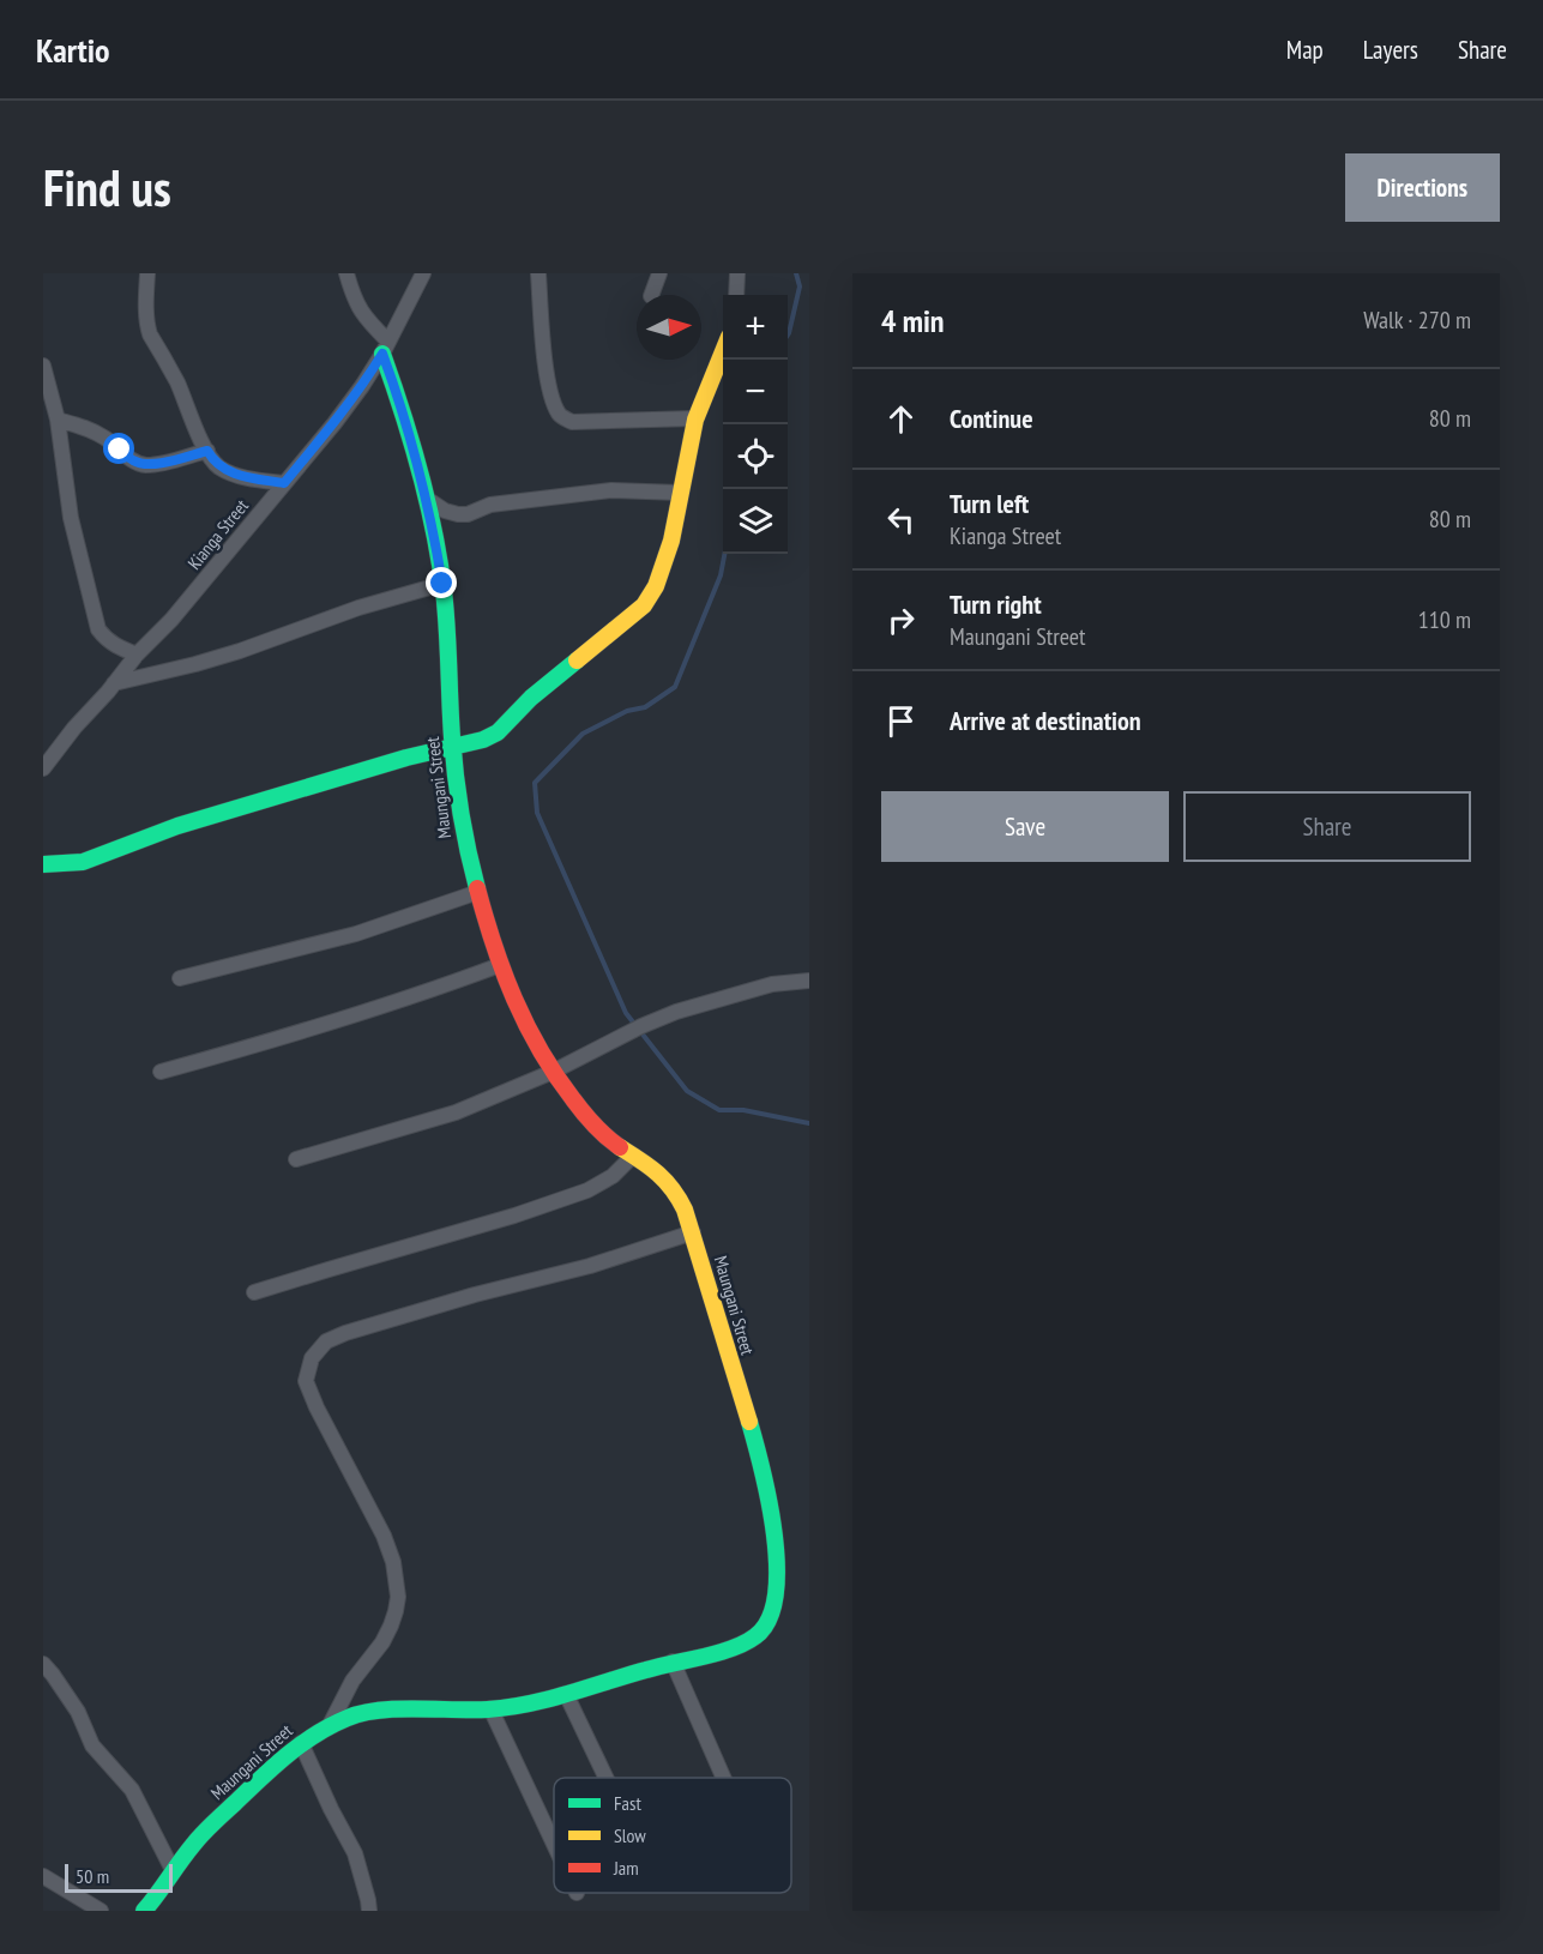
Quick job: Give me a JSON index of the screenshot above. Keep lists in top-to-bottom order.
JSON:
{
  "streets": {
    "street": ["Kianga Street", "Maungani Street"]
  },
  "crossings": [
    ["Kianga Street", "Maungani Street"]
  ],
  "legend": ["Fast", "Slow", "Jam"],
  "scale_bar": "50 m",
  "north": "right",
  "page": {
    "header": "Kartio",
    "nav": ["Map", "Layers", "Share"],
    "buttons": [
      "Directions",
      ["Save", "Share"]
    ],
    "title": "Find us",
    "heading": ["4 min", "Walk · 270 m"],
    "map_buttons": ["+", "−"],
    "list": [
      ["Continue", "80 m"],
      ["Turn left", "Kianga Street", "80 m"],
      ["Turn right", "Maungani Street", "110 m"],
      "Arrive at destination"
    ],
    "scale": "50 m"
  }
}
